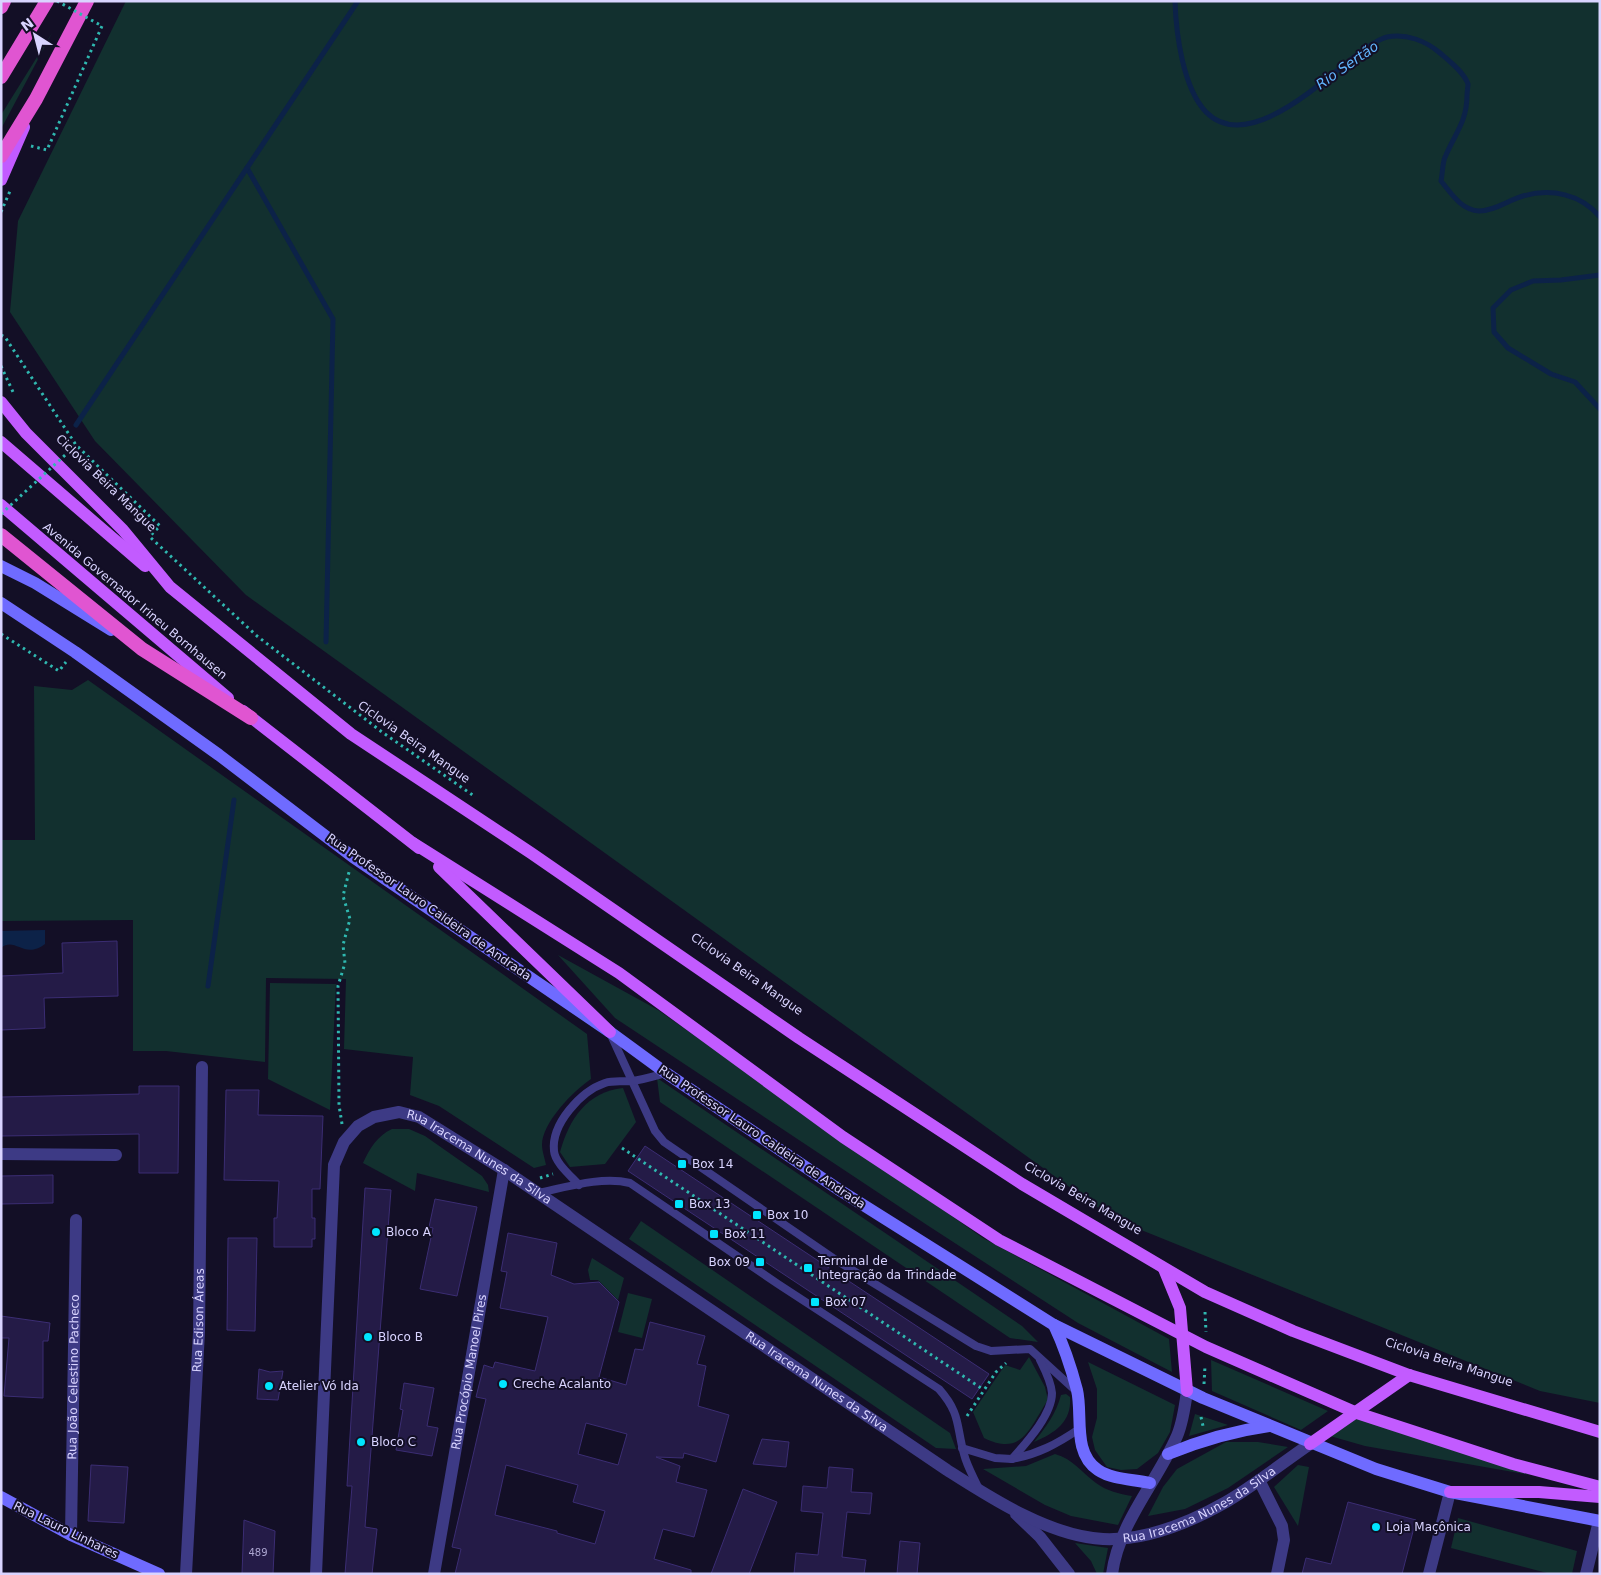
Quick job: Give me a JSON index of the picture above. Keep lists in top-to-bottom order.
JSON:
{
  "streets": {
    "main road": ["Avenida Governador Irineu Bornhausen", "Rua Professor Lauro Caldeira de Andrada", "Rua Lauro Linhares"],
    "street": [
      "Rua Iracema Nunes da Silva",
      "Rua Edison Áreas",
      "Rua Procópio Manoel Pires",
      "Rua João Celestino Pacheco"
    ],
    "path": ["Ciclovia Beira Mangue"]
  },
  "crossings": [
    ["Rua Professor Lauro Caldeira de Andrada", "Rua Iracema Nunes da Silva"],
    ["Rua Iracema Nunes da Silva", "Rua Procópio Manoel Pires"],
    ["Rua João Celestino Pacheco", "Rua Lauro Linhares"]
  ],
  "water": ["Rio Sertão"],
  "places": {
    "transit": [
      "Box 14",
      "Box 13",
      "Box 10",
      "Box 11",
      "Box 09",
      "Terminal de Integração da Trindade",
      "Box 07"
    ],
    "other": [
      "Bloco A",
      "Bloco B",
      "Creche Acalanto",
      "Atelier Vó Ida",
      "Bloco C",
      "Loja Maçônica"
    ]
  },
  "house_numbers": ["489"],
  "north": "top left"
}
